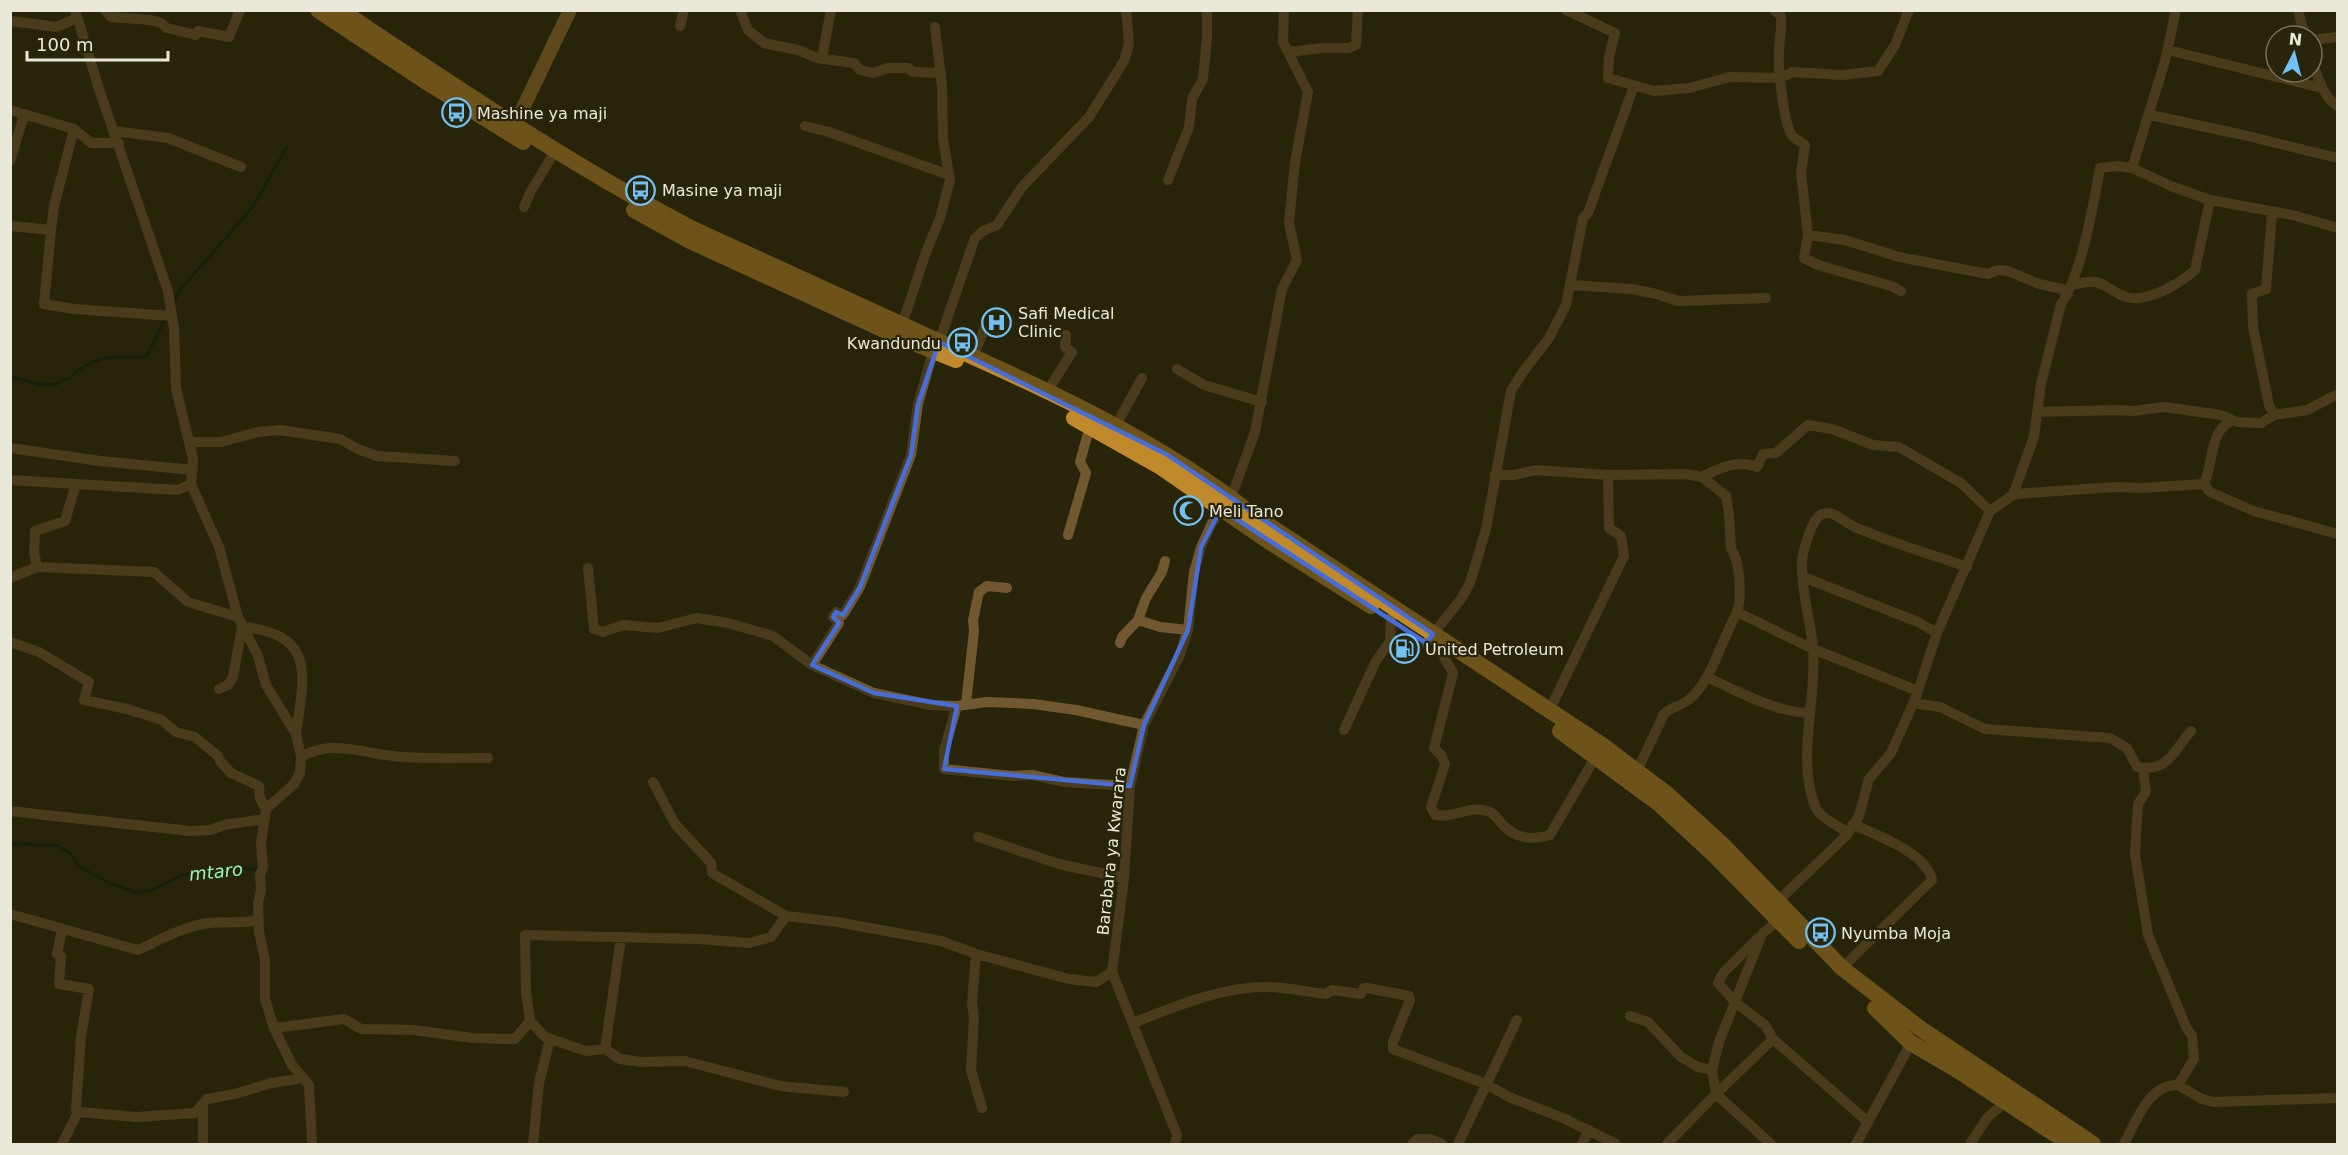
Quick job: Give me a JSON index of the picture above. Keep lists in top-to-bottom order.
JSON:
{
  "streets": {
    "street": ["Barabara ya Kwarara"]
  },
  "water": ["mtaro"],
  "places": {
    "bus stop": [
      "Mashine ya maji",
      "Masine ya maji",
      "Kwandundu",
      "Nyumba Moja"
    ],
    "hospital": ["Safi Medical Clinic"],
    "mosque": ["Meli Tano"],
    "fuel station": ["United Petroleum"]
  },
  "scale_bar": "100 m",
  "north": "top"
}
